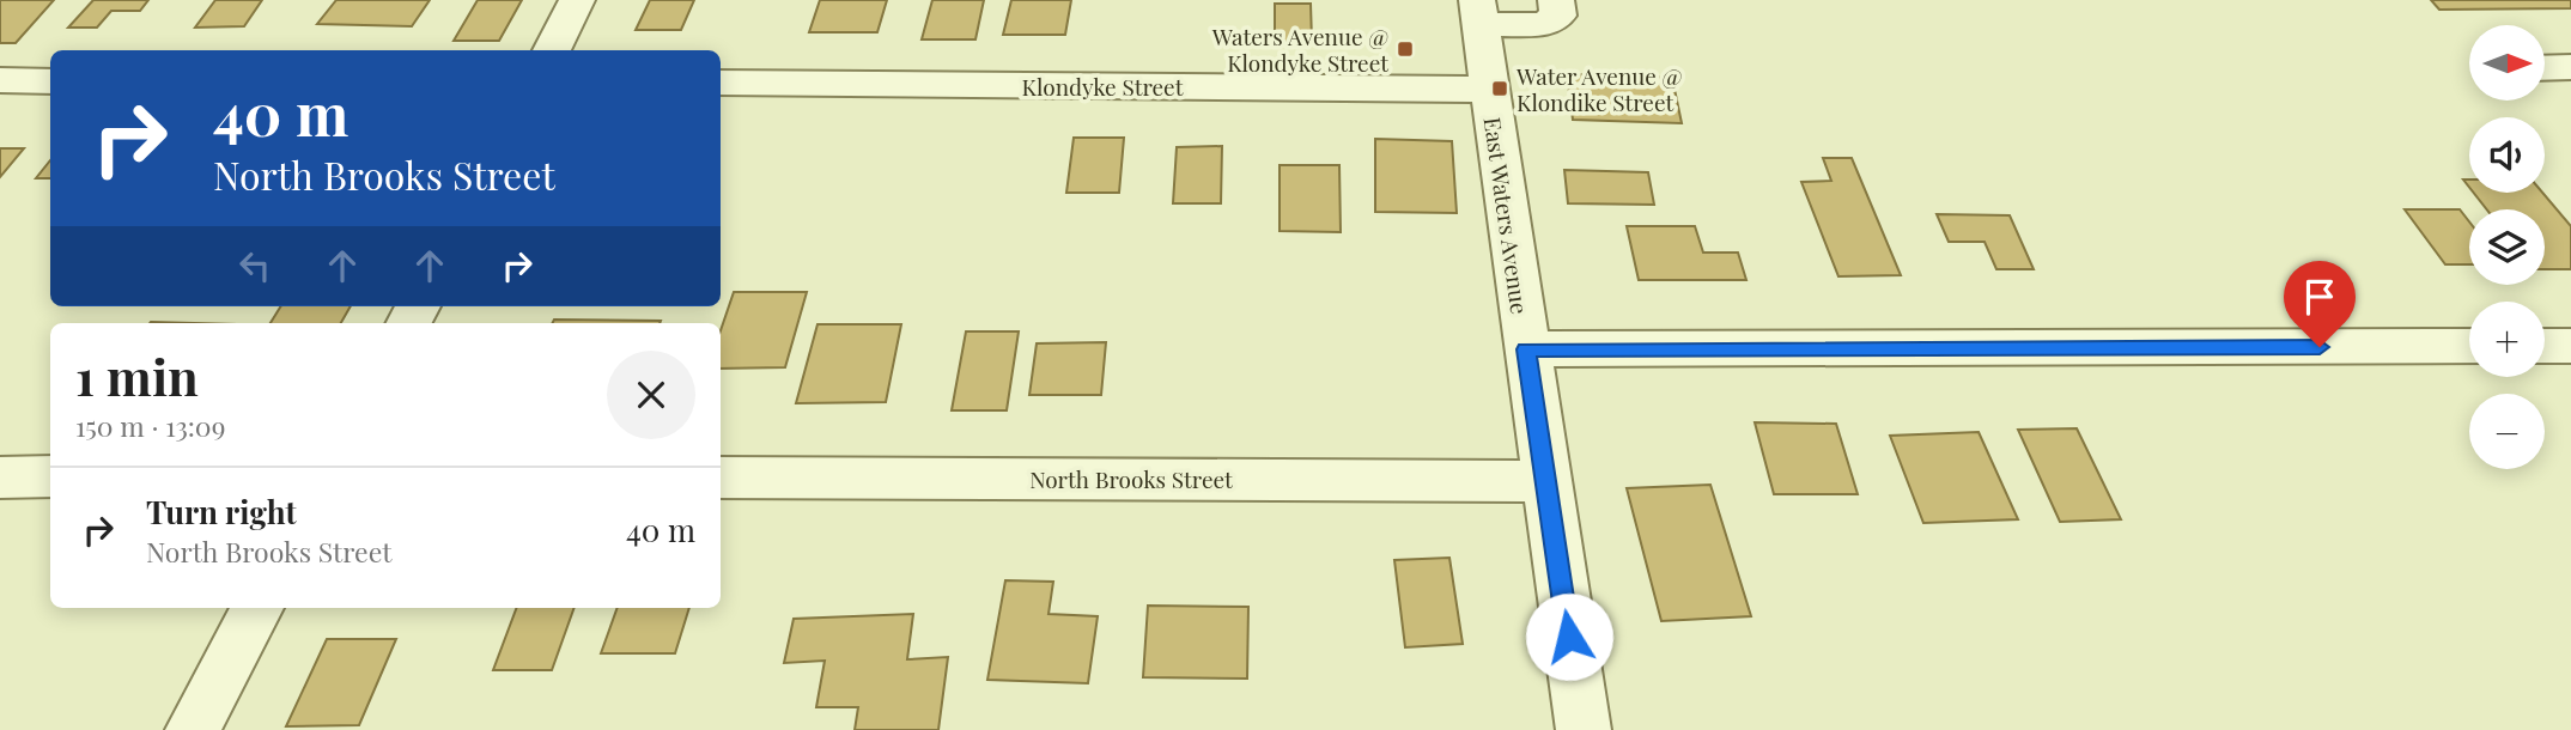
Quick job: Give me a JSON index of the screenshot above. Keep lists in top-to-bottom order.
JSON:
{
  "streets": {
    "street": ["Klondyke Street", "East Waters Avenue", "North Brooks Street"]
  },
  "crossings": [
    ["Klondyke Street", "East Waters Avenue"],
    ["East Waters Avenue", "North Brooks Street"]
  ],
  "places": {
    "transit": ["Waters Avenue @ Klondyke Street", "Water Avenue @ Klondike Street"]
  },
  "north": "right",
  "page": {
    "map_buttons": ["+", "−"],
    "turn": ["40 m", "North Brooks Street"],
    "heading": ["1 min", "150 m · 13:09"],
    "list": [
      {
        "name": "Turn right",
        "note": "North Brooks Street",
        "value": "40 m"
      }
    ]
  }
}
